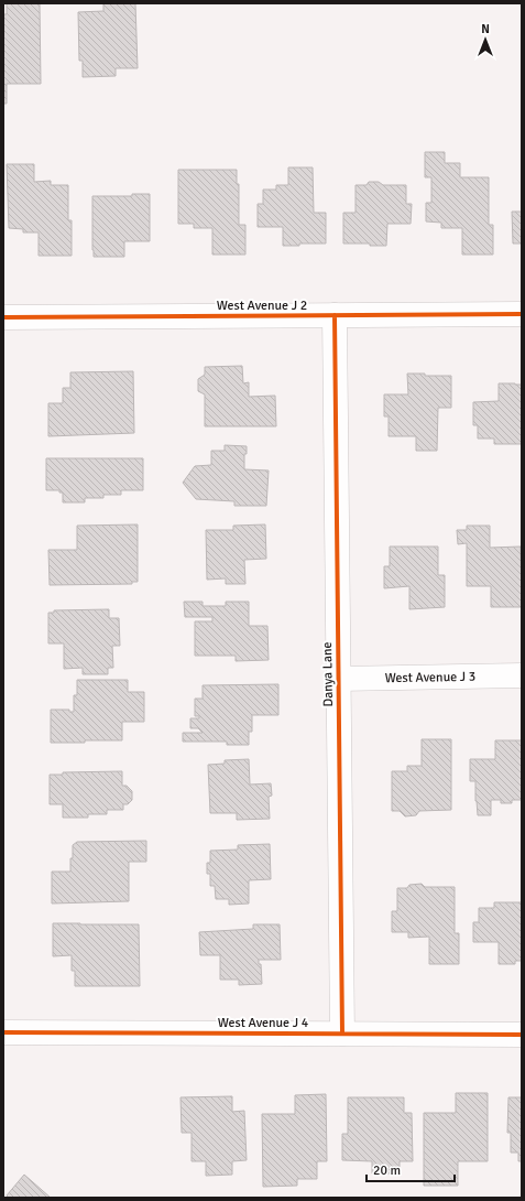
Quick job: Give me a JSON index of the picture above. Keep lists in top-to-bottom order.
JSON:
{
  "streets": {
    "street": [
      "West Avenue J 2",
      "Danya Lane",
      "West Avenue J 3",
      "West Avenue J 4"
    ]
  },
  "crossings": [
    ["West Avenue J 2", "Danya Lane"],
    ["Danya Lane", "West Avenue J 3"],
    ["Danya Lane", "West Avenue J 4"]
  ],
  "scale_bar": "20 m",
  "north": "top"
}
